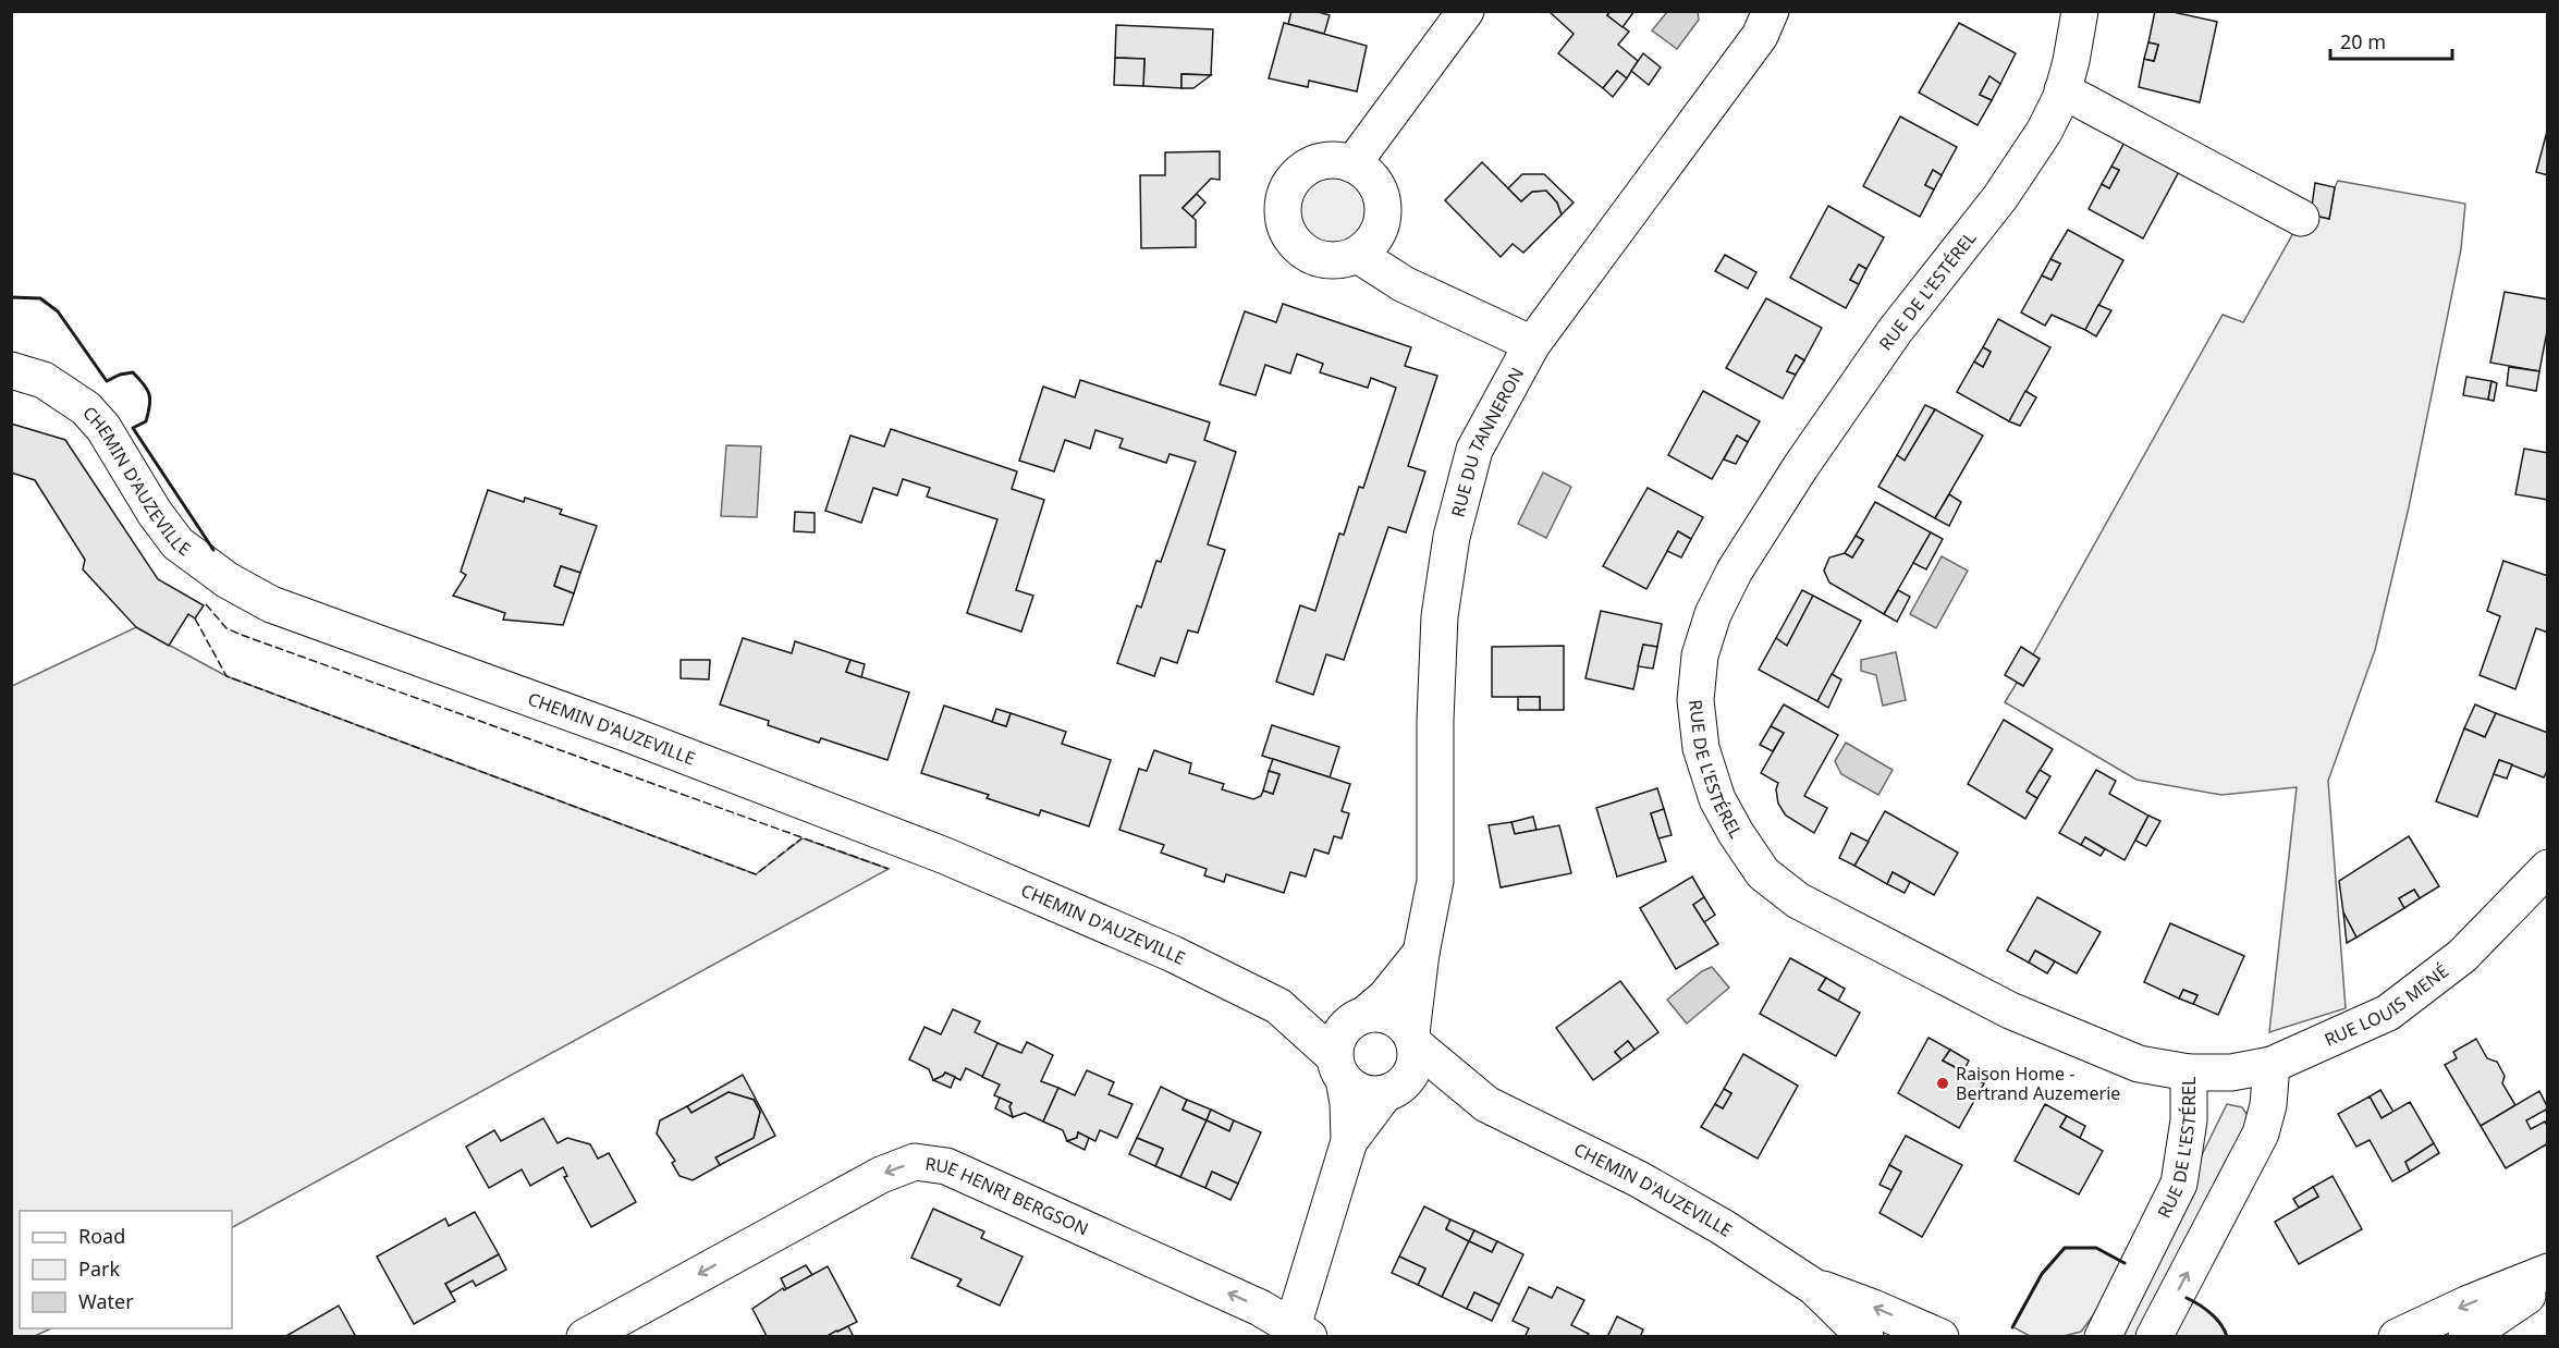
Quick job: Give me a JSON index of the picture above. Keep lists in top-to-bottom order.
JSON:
{
  "streets": {
    "street": [
      "RUE DE L'ESTÉREL",
      "RUE DU TANNERON",
      "CHEMIN D'AUZEVILLE",
      "RUE LOUIS MENÉ",
      "RUE HENRI BERGSON"
    ]
  },
  "crossings": [
    ["RUE DE L'ESTÉREL", "RUE LOUIS MENÉ"],
    ["RUE DU TANNERON", "CHEMIN D'AUZEVILLE"]
  ],
  "one_way": ["RUE HENRI BERGSON"],
  "places": ["Raison Home - Bertrand Auzemerie"],
  "legend": ["Road", "Park", "Water"],
  "scale_bar": "20 m"
}
